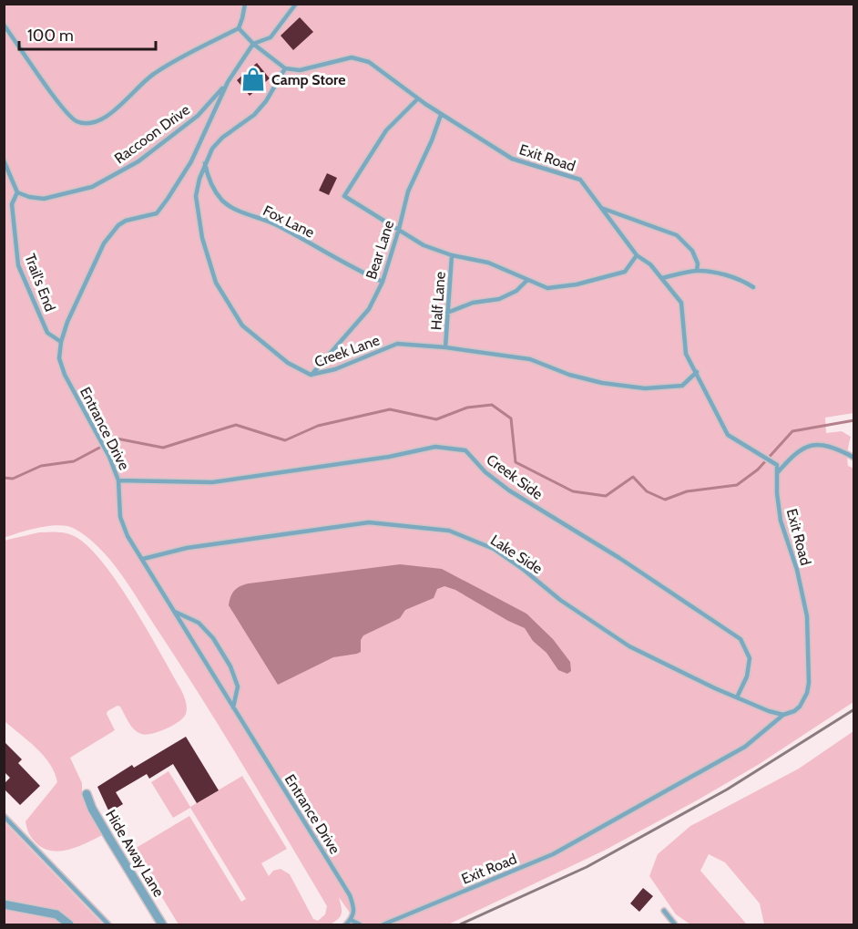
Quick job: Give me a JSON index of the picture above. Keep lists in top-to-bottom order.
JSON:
{
  "streets": {
    "street": ["Hide Away Lane"],
    "lane": [
      "Raccoon Drive",
      "Exit Road",
      "Fox Lane",
      "Bear Lane",
      "Trail's End",
      "Half Lane",
      "Creek Lane",
      "Entrance Drive",
      "Creek Side",
      "Lake Side"
    ]
  },
  "crossings": [
    ["Raccoon Drive", "Trail's End"],
    ["Raccoon Drive", "Entrance Drive"],
    ["Exit Road", "Bear Lane"],
    ["Exit Road", "Creek Lane"],
    ["Exit Road", "Lake Side"],
    ["Fox Lane", "Bear Lane"],
    ["Fox Lane", "Creek Lane"],
    ["Bear Lane", "Creek Lane"],
    ["Trail's End", "Entrance Drive"],
    ["Half Lane", "Creek Lane"],
    ["Entrance Drive", "Creek Side"],
    ["Entrance Drive", "Lake Side"],
    ["Creek Side", "Lake Side"]
  ],
  "places": {
    "shop": ["Camp Store"]
  },
  "scale_bar": "100 m"
}
